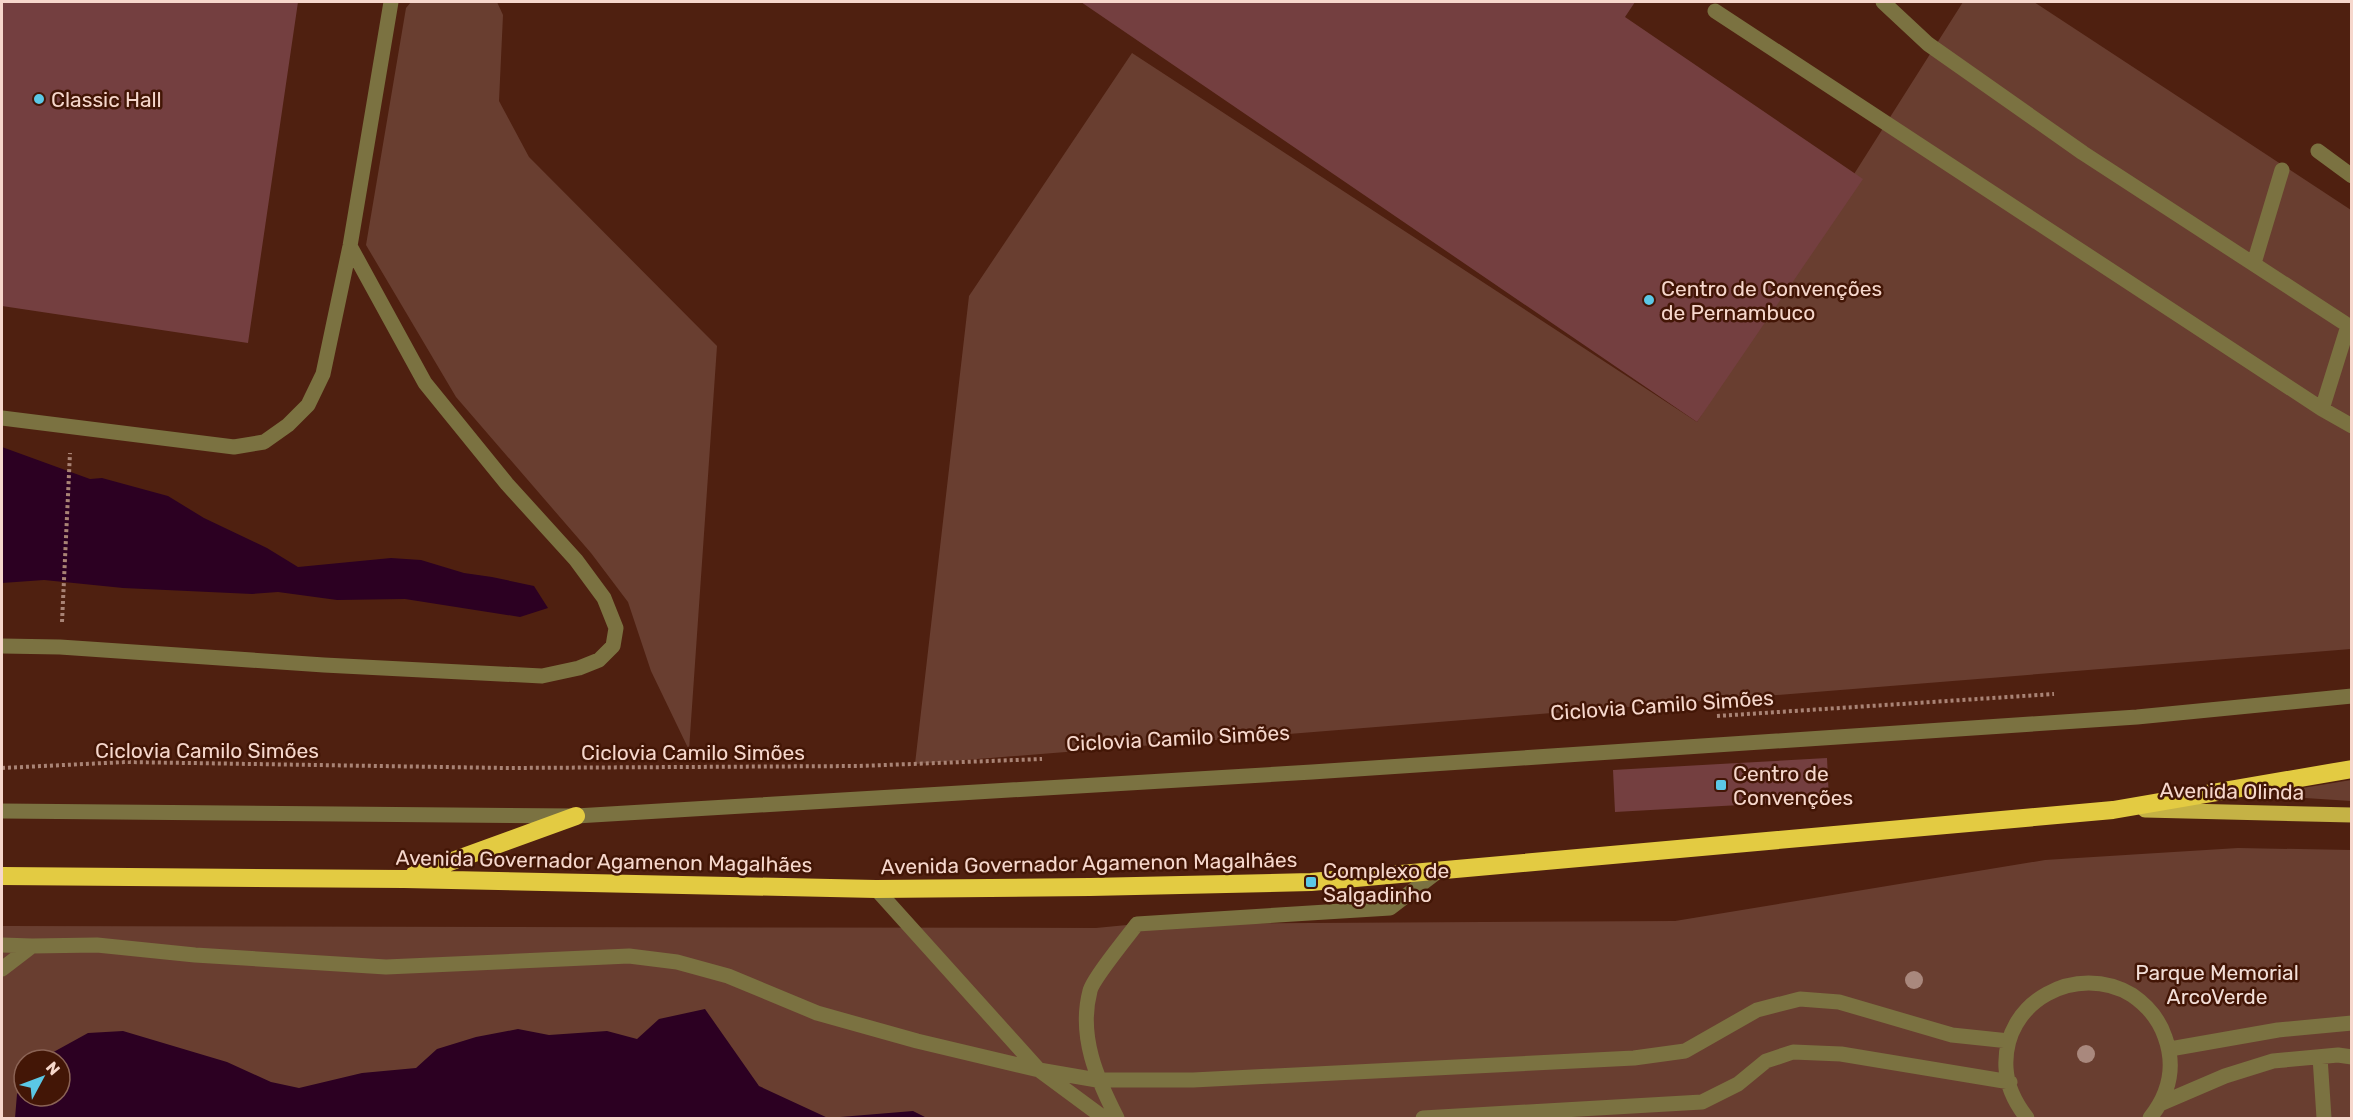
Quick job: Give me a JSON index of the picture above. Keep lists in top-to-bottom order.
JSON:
{
  "streets": {
    "highway": ["Avenida Governador Agamenon Magalhães"],
    "main road": ["Avenida Olinda"],
    "path": ["Ciclovia Camilo Simões"]
  },
  "crossings": [
    ["Avenida Olinda", "Avenida Governador Agamenon Magalhães"]
  ],
  "parks": ["Parque Memorial ArcoVerde"],
  "places": {
    "other": ["Classic Hall", "Centro de Convenções de Pernambuco"],
    "transit": ["Centro de Convenções", "Complexo de Salgadinho"]
  },
  "north": "top right"
}
